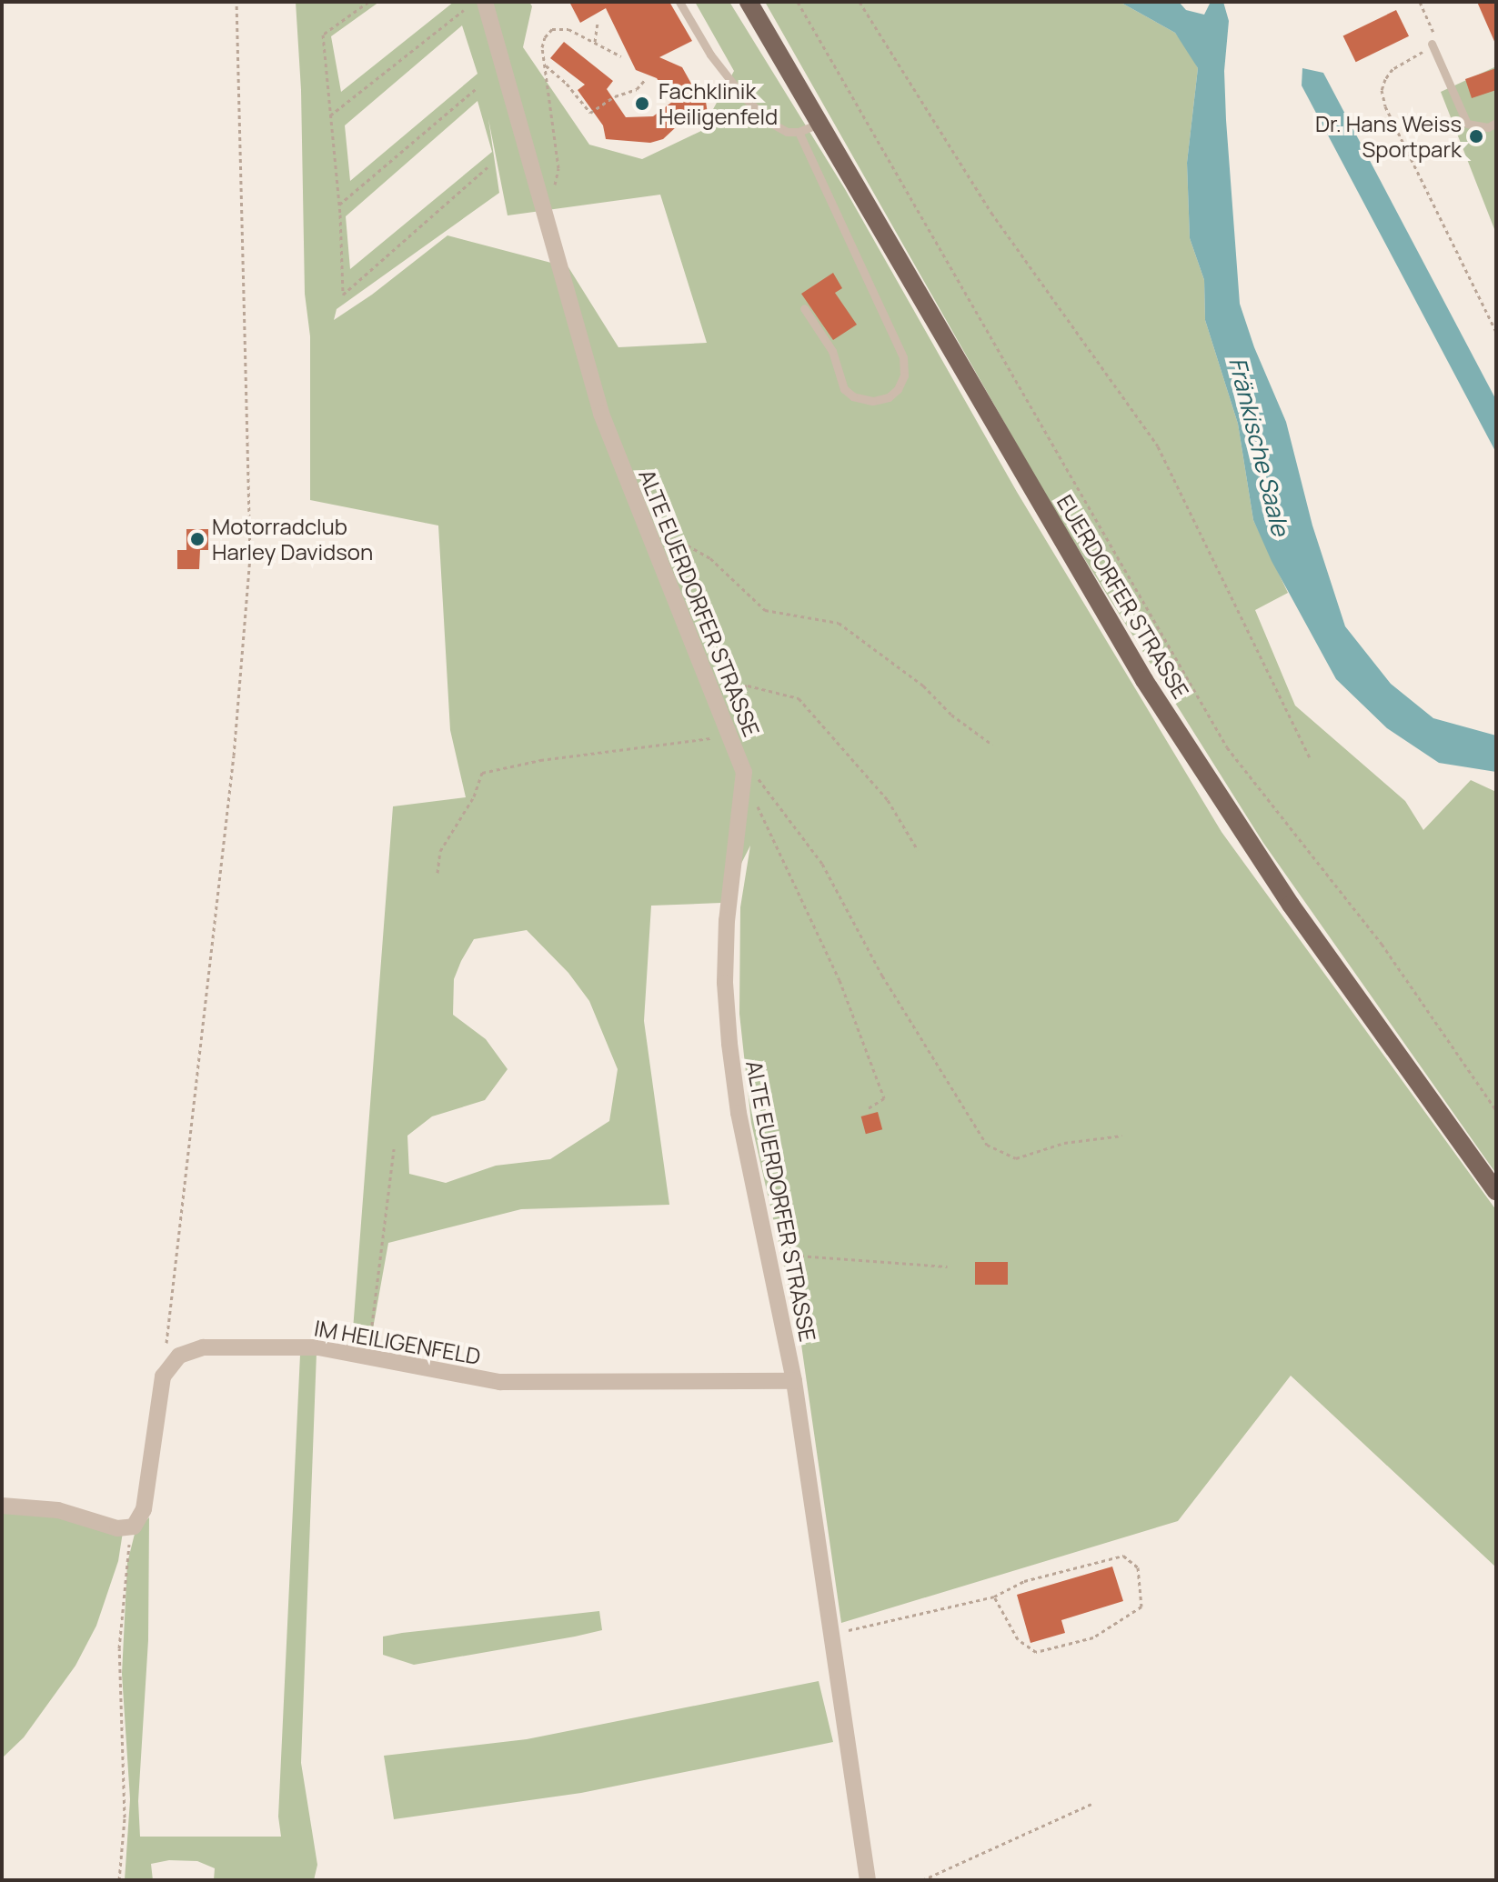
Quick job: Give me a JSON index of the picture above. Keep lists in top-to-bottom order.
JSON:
{
  "streets": {
    "main road": ["EUERDORFER STRASSE"],
    "street": ["ALTE EUERDORFER STRASSE", "IM HEILIGENFELD"]
  },
  "crossings": [
    ["ALTE EUERDORFER STRASSE", "IM HEILIGENFELD"]
  ],
  "water": ["Fränkische Saale"],
  "places": ["Fachklinik Heiligenfeld", "Dr. Hans Weiss Sportpark", "Motorradclub Harley Davidson"]
}
